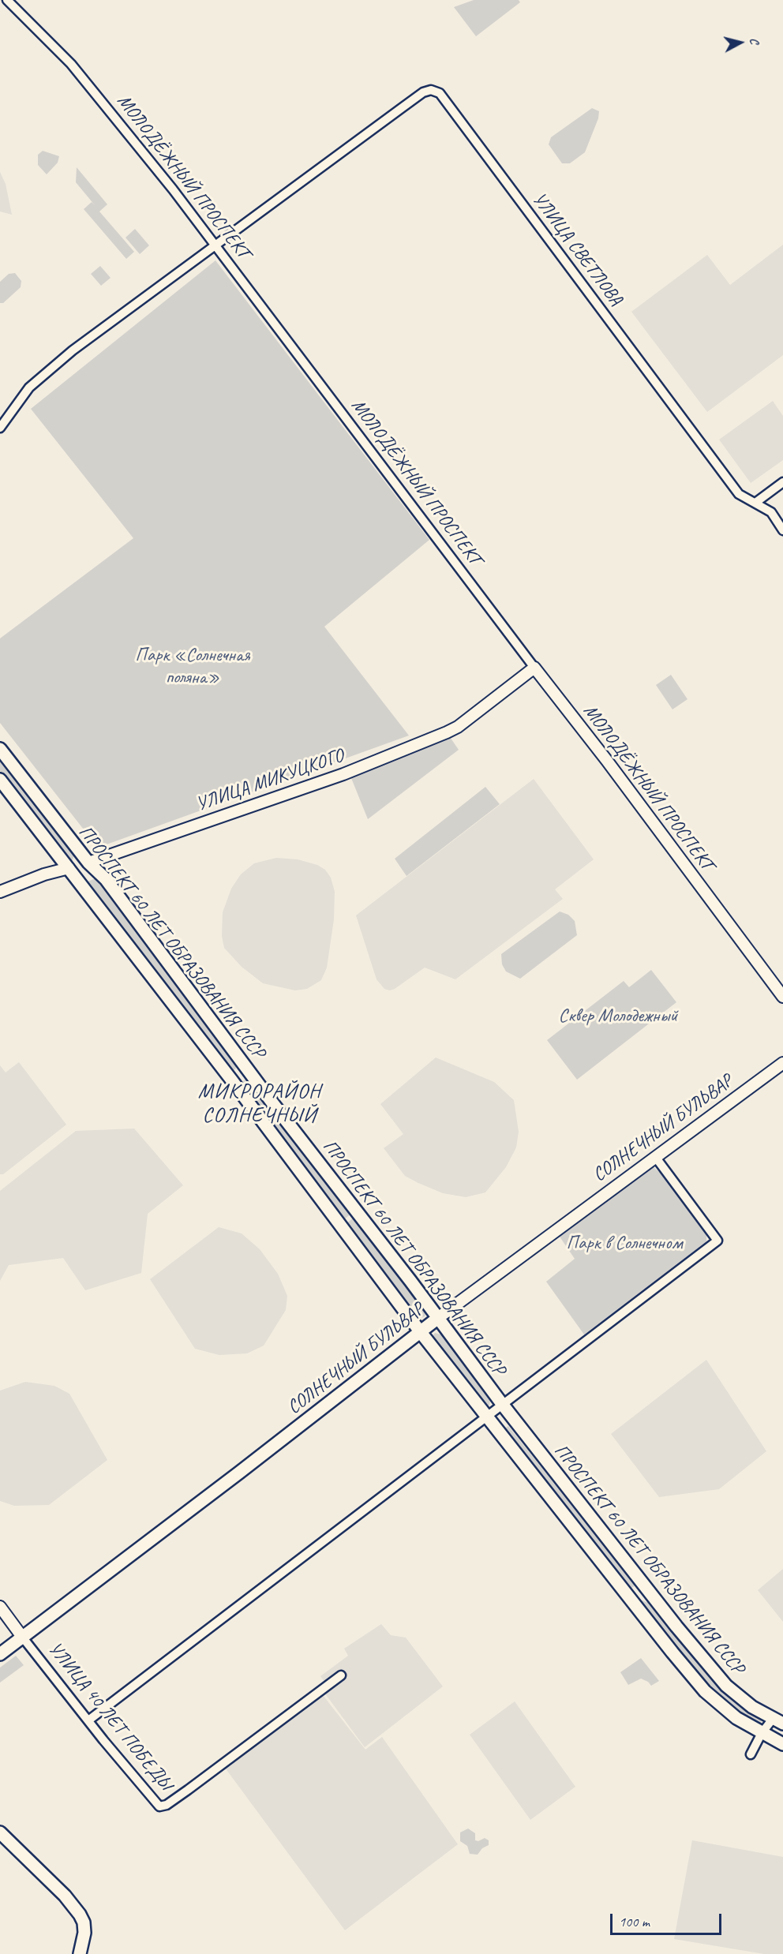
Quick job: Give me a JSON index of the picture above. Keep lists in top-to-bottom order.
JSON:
{
  "streets": {
    "main road": ["УЛИЦА МИКУЦКОГО", "ПРОСПЕКТ 60 ЛЕТ ОБРАЗОВАНИЯ СССР", "СОЛНЕЧНЫЙ БУЛЬВАР"],
    "street": ["МОЛОДЁЖНЫЙ ПРОСПЕКТ", "УЛИЦА СВЕТЛОВА", "УЛИЦА 40 ЛЕТ ПОБЕДЫ"]
  },
  "crossings": [
    ["МОЛОДЁЖНЫЙ ПРОСПЕКТ", "УЛИЦА СВЕТЛОВА"],
    ["МОЛОДЁЖНЫЙ ПРОСПЕКТ", "УЛИЦА МИКУЦКОГО"],
    ["УЛИЦА МИКУЦКОГО", "ПРОСПЕКТ 60 ЛЕТ ОБРАЗОВАНИЯ СССР"],
    ["ПРОСПЕКТ 60 ЛЕТ ОБРАЗОВАНИЯ СССР", "СОЛНЕЧНЫЙ БУЛЬВАР"],
    ["СОЛНЕЧНЫЙ БУЛЬВАР", "УЛИЦА 40 ЛЕТ ПОБЕДЫ"]
  ],
  "districts": ["МИКРОРАЙОН СОЛНЕЧНЫЙ"],
  "parks": ["Парк «Солнечная поляна»", "Сквер Молодежный", "Парк в Солнечном"],
  "scale_bar": "100 m",
  "north": "right"
}
